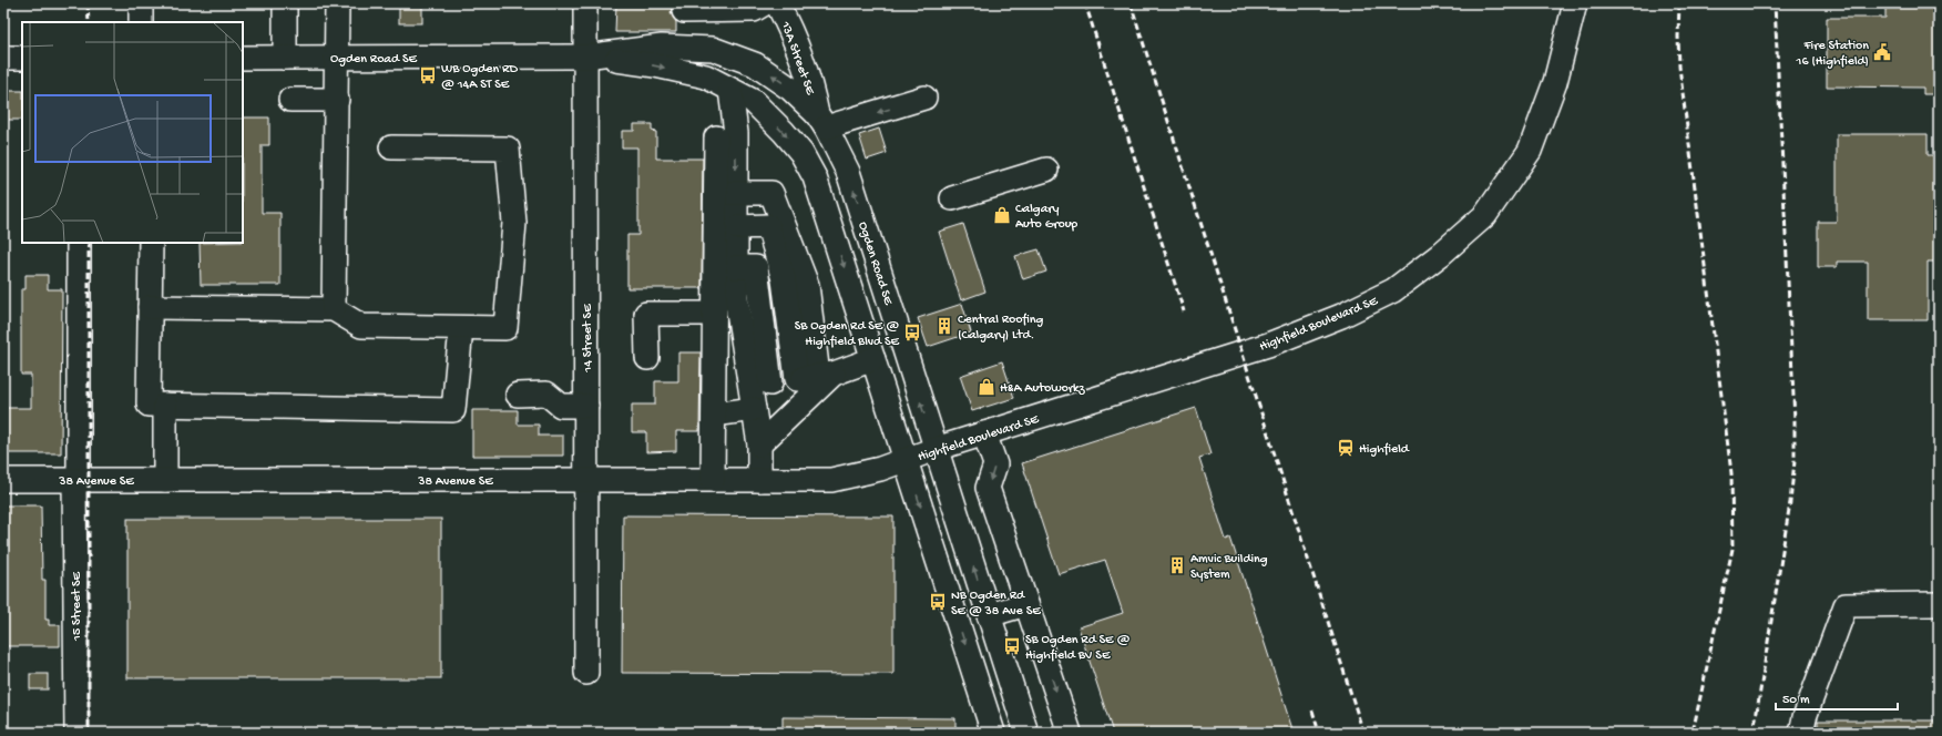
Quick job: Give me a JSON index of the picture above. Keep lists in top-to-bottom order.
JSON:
{
  "streets": {
    "street": [
      "Ogden Road SE",
      "13A Street SE",
      "Highfield Boulevard SE",
      "14 Street SE",
      "38 Avenue SE",
      "15 Street SE"
    ]
  },
  "crossings": [
    ["Ogden Road SE", "13A Street SE"],
    ["Ogden Road SE", "Highfield Boulevard SE"],
    ["Ogden Road SE", "14 Street SE"],
    ["Ogden Road SE", "38 Avenue SE"],
    ["Highfield Boulevard SE", "38 Avenue SE"],
    ["14 Street SE", "38 Avenue SE"],
    ["38 Avenue SE", "15 Street SE"]
  ],
  "places": {
    "public building": ["Fire Station 16 (Highfield)"],
    "bus stop": [
      "WB Ogden RD @ 14A ST SE",
      "SB Ogden Rd SE @ Highfield Blvd SE",
      "NB Ogden Rd SE @ 38 Ave SE",
      "SB Ogden Rd SE @ Highfield BV SE"
    ],
    "shop": ["Calgary Auto Group", "H&A Autoworkz"],
    "building": ["Central Roofing (Calgary) Ltd.", "Amvic Building System"],
    "station": ["Highfield"]
  },
  "scale_bar": "50 m"
}
